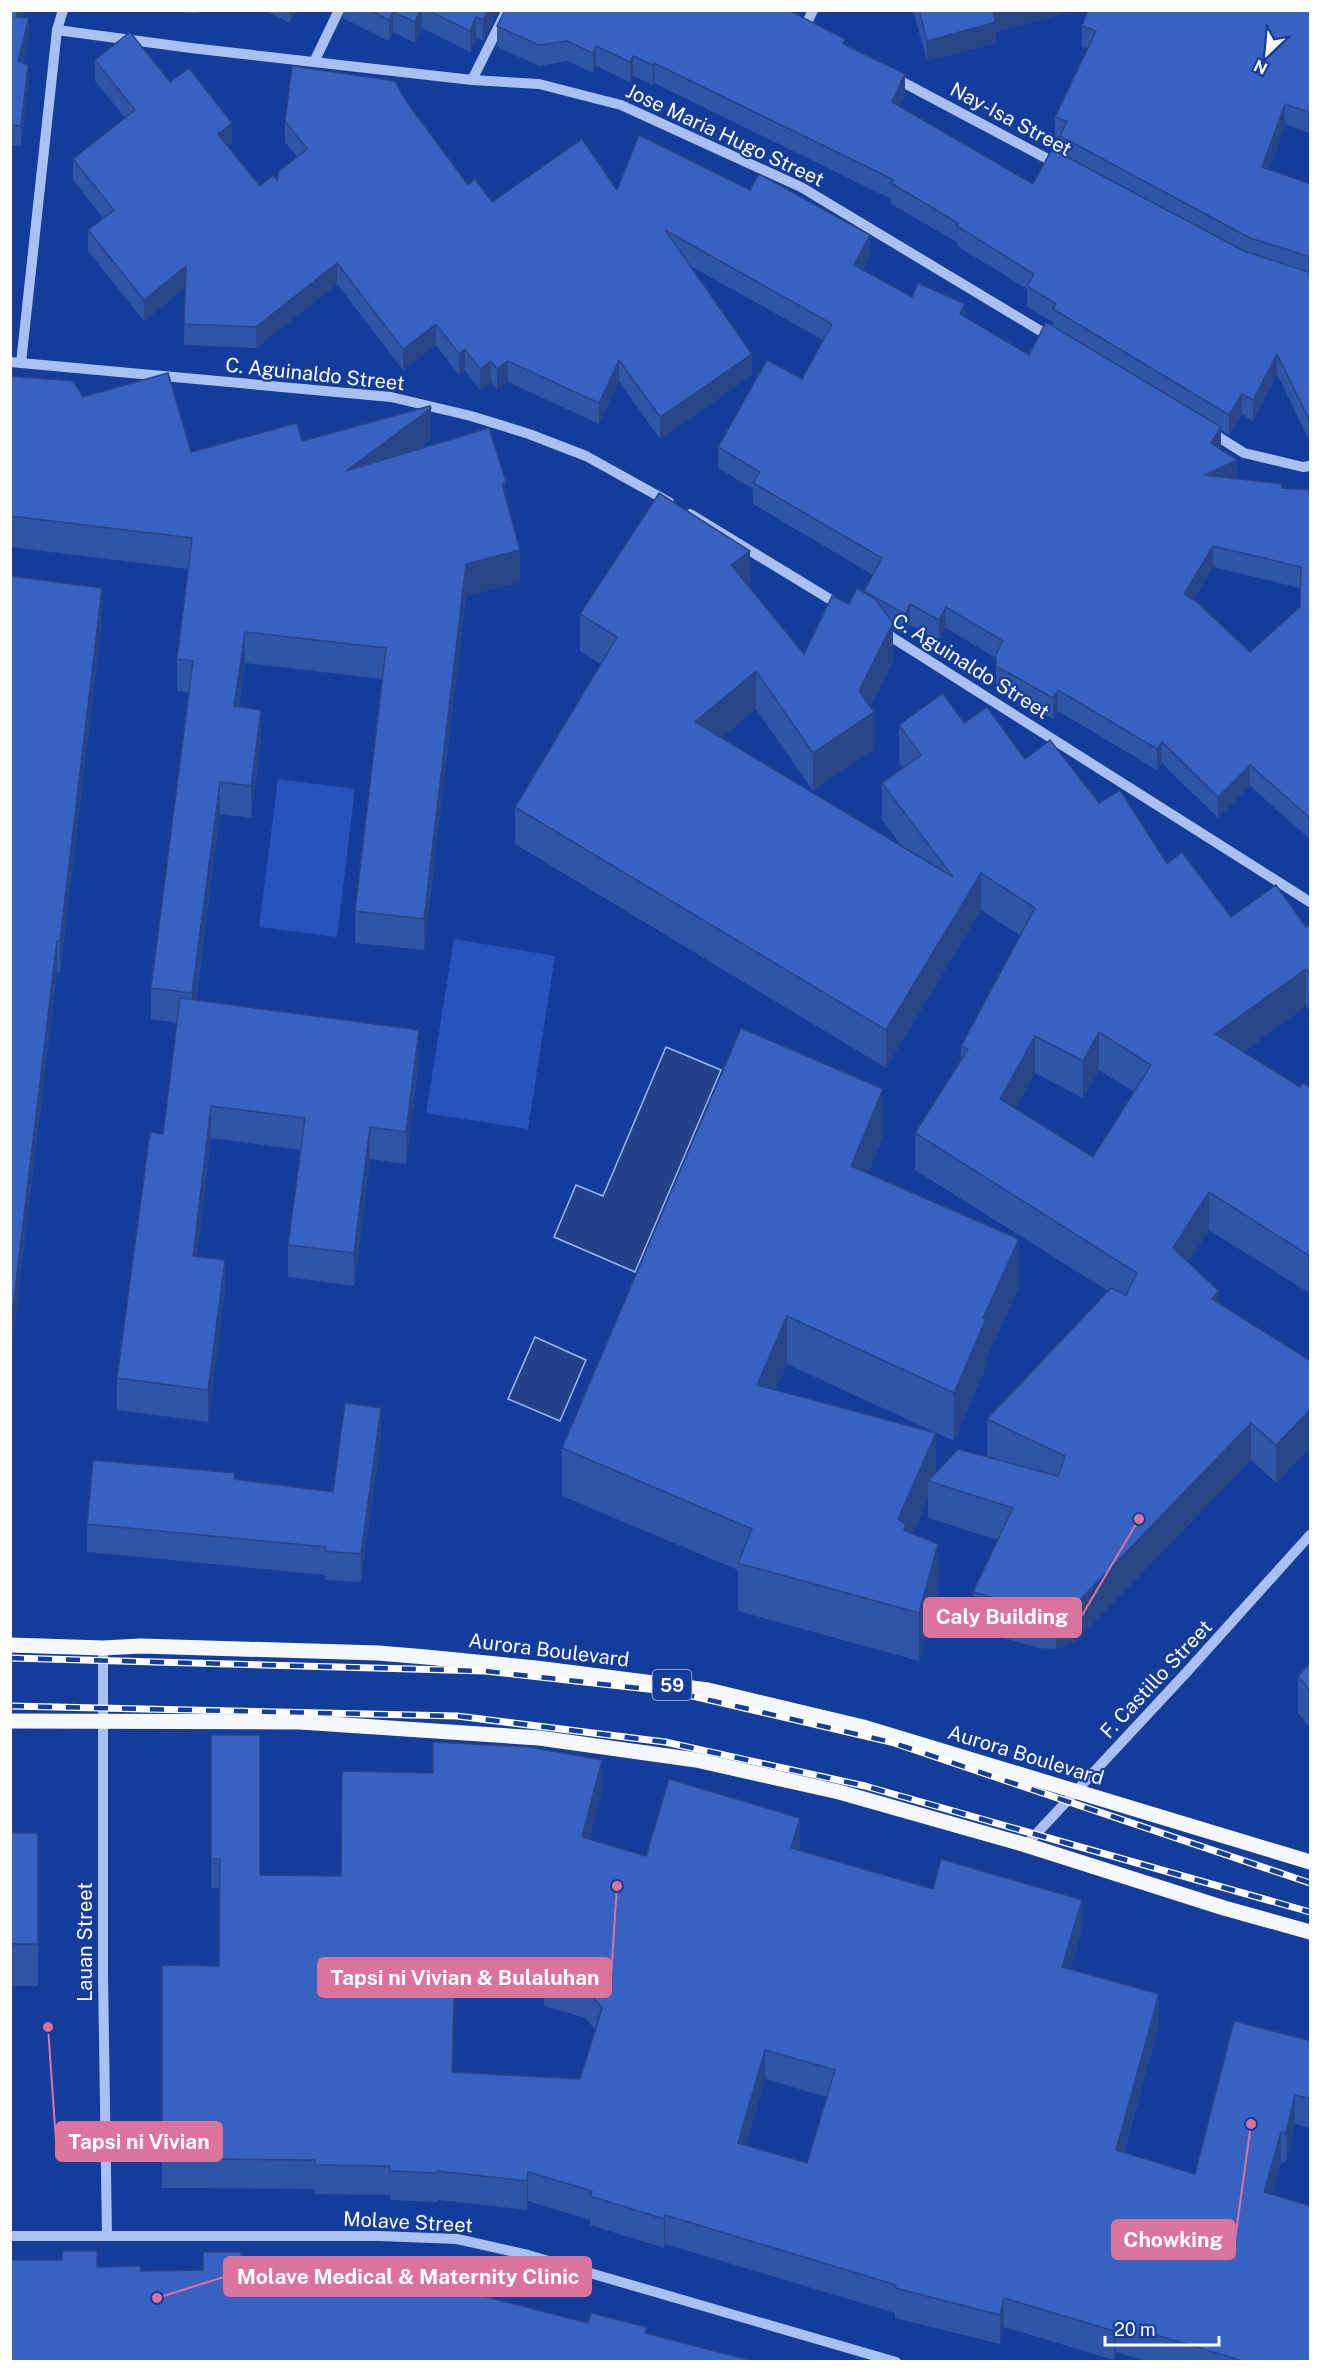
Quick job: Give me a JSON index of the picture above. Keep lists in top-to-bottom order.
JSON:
{
  "streets": {
    "main road": ["Aurora Boulevard", "59"],
    "street": [
      "Nay-Isa Street",
      "Jose Maria Hugo Street",
      "C. Aguinaldo Street",
      "F. Castillo Street",
      "Lauan Street",
      "Molave Street"
    ]
  },
  "crossings": [
    ["Aurora Boulevard", "F. Castillo Street"],
    ["Aurora Boulevard", "Lauan Street"],
    ["Lauan Street", "Molave Street"]
  ],
  "places": [
    "Caly Building",
    "Tapsi ni Vivian & Bulaluhan",
    "Tapsi ni Vivian",
    "Chowking",
    "Molave Medical & Maternity Clinic"
  ],
  "scale_bar": "20 m",
  "north": "bottom left"
}
